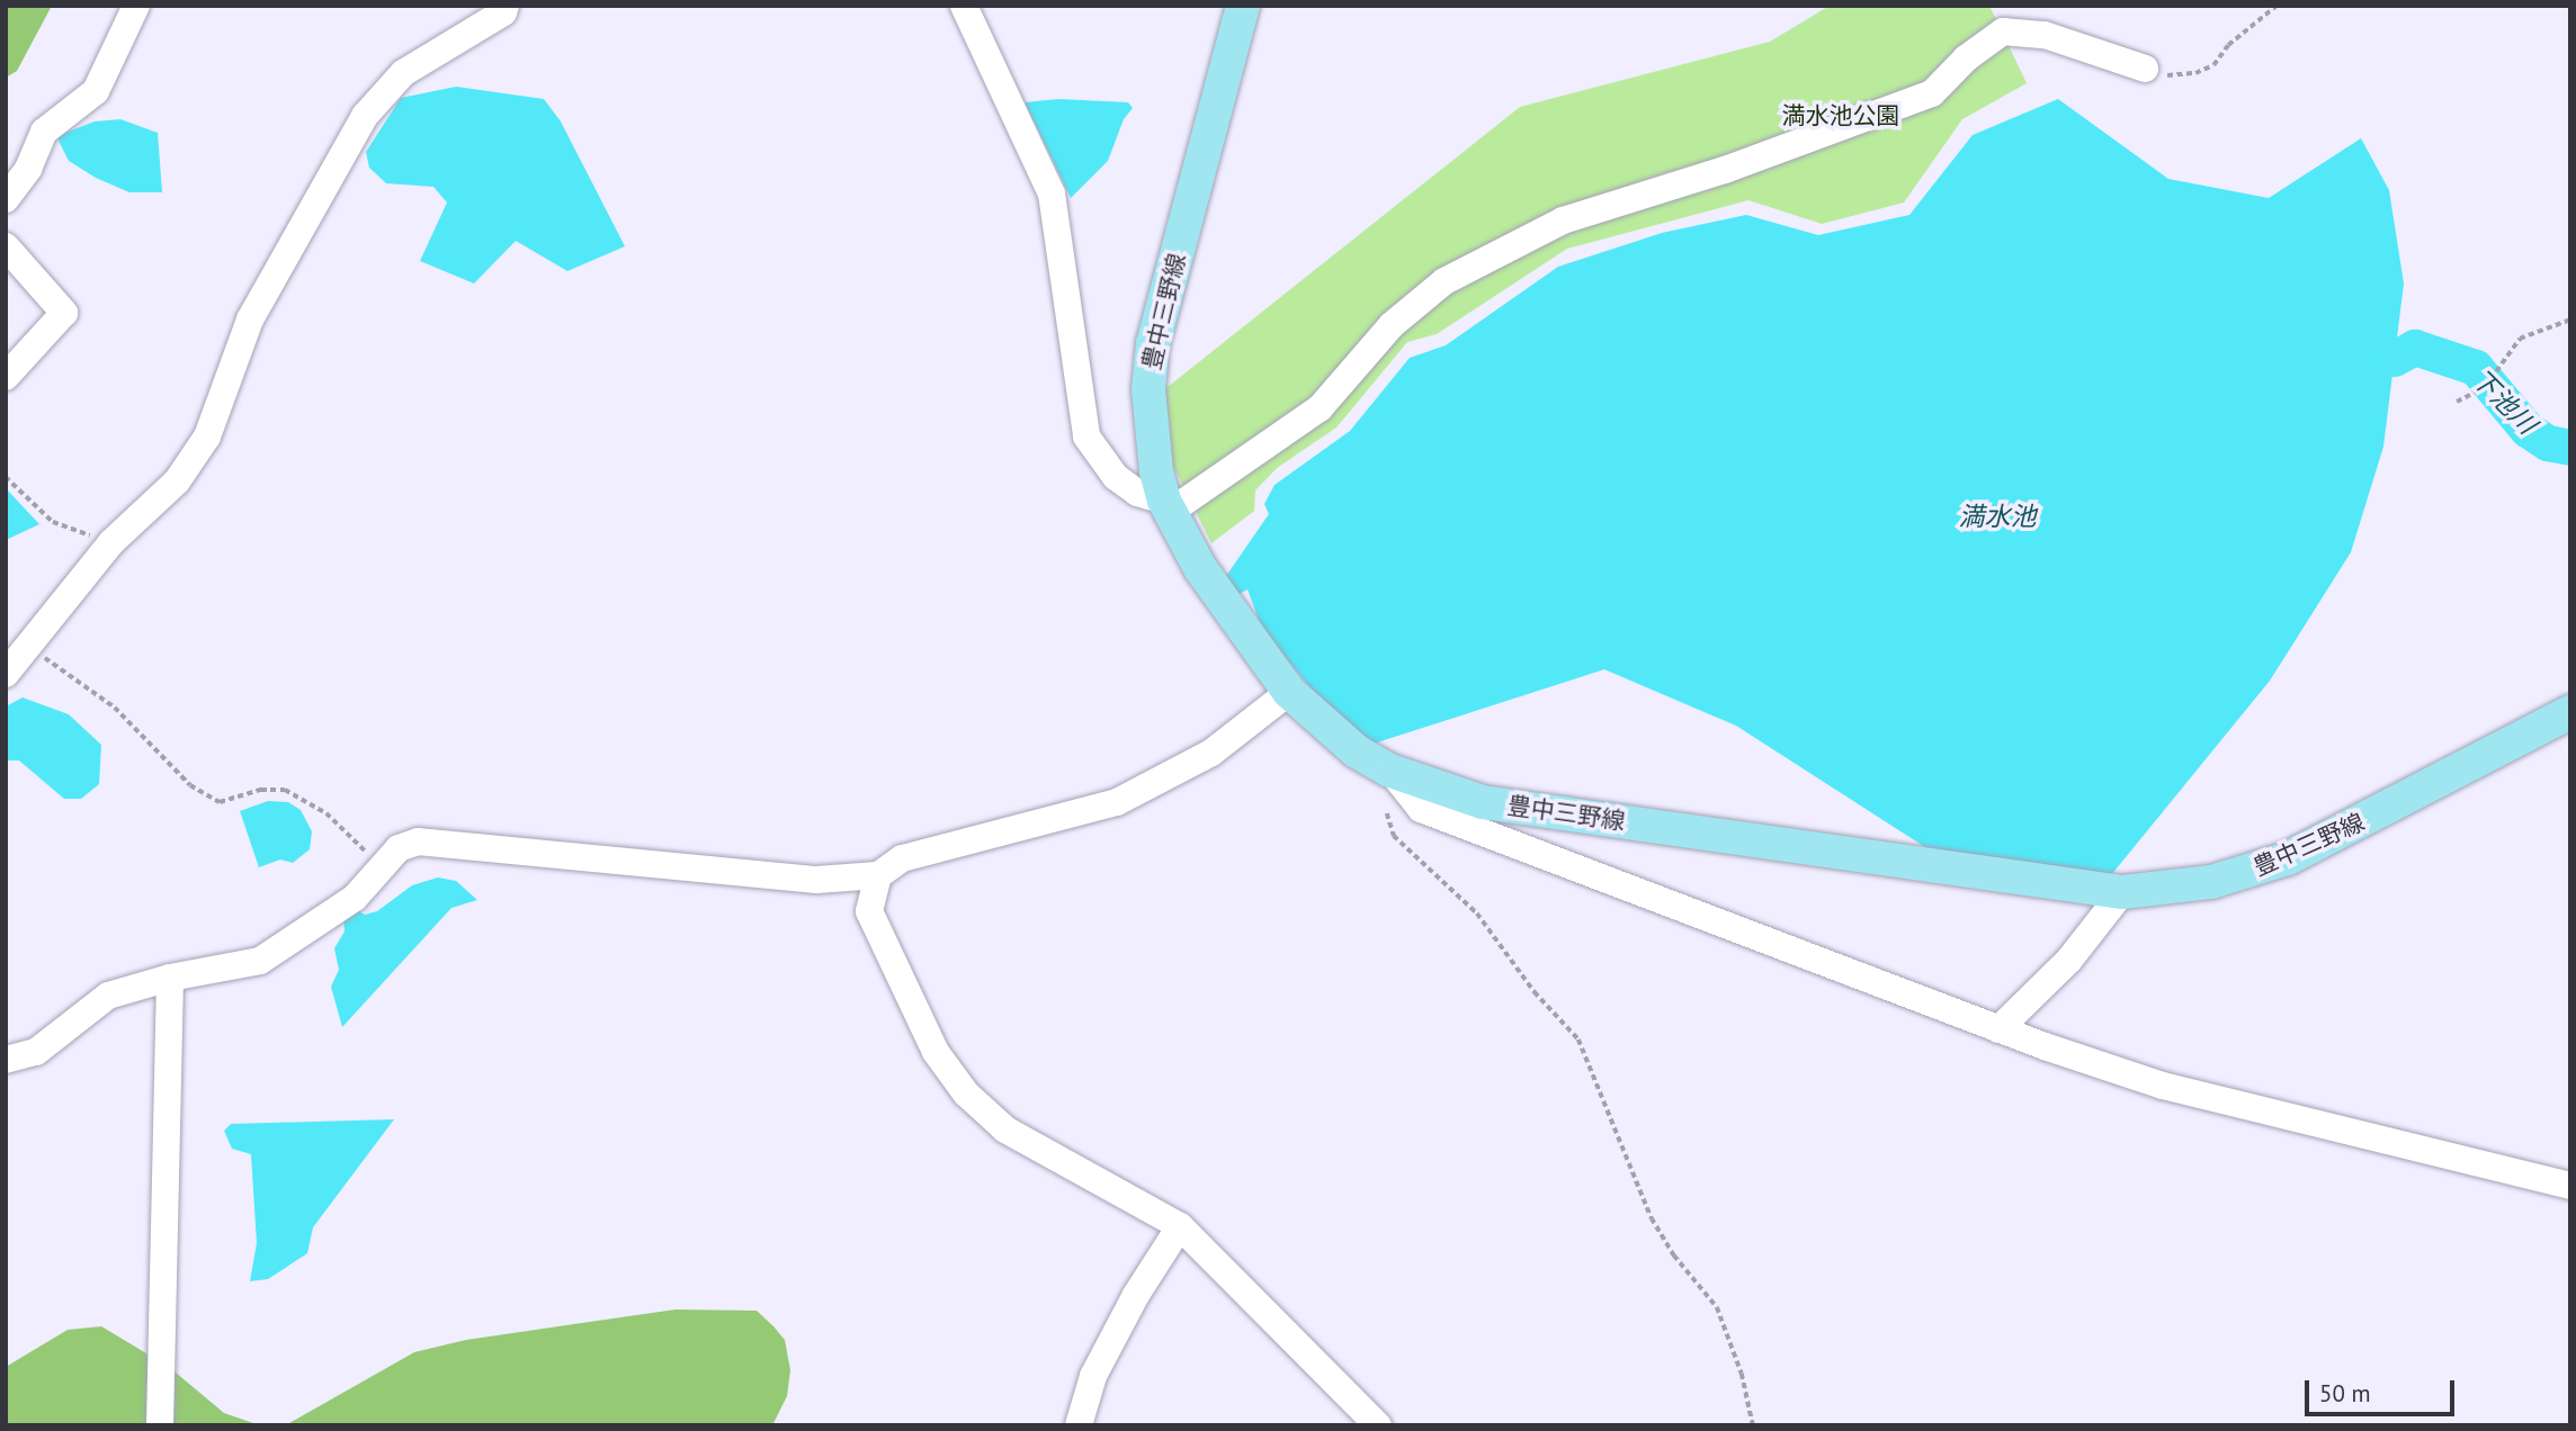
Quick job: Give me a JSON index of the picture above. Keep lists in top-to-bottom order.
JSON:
{
  "streets": {
    "main road": ["豊中三野線"]
  },
  "water": ["下池川", "満水池"],
  "parks": ["満水池公園"],
  "scale_bar": "50 m"
}
